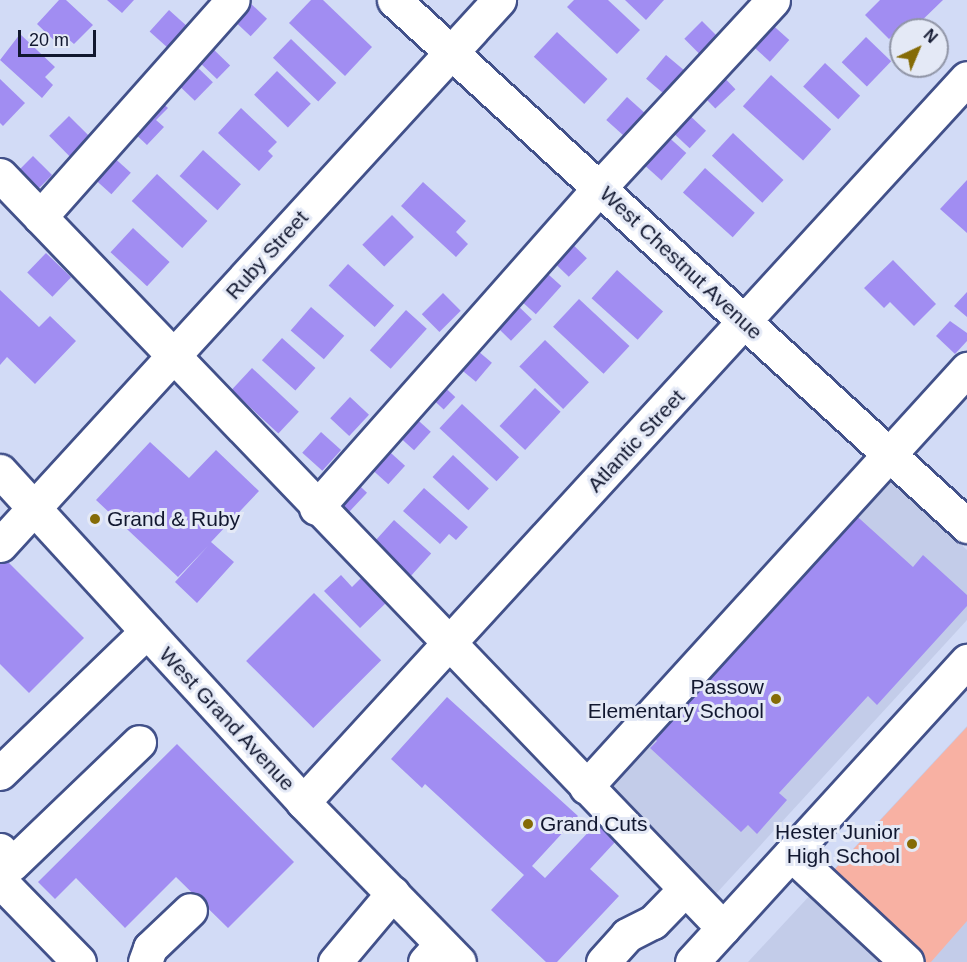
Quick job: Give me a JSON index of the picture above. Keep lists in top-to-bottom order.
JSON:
{
  "streets": {
    "street": [
      "Ruby Street",
      "West Chestnut Avenue",
      "Atlantic Street",
      "West Grand Avenue"
    ]
  },
  "crossings": [
    ["Ruby Street", "West Chestnut Avenue"],
    ["Ruby Street", "West Grand Avenue"],
    ["West Chestnut Avenue", "Atlantic Street"],
    ["Atlantic Street", "West Grand Avenue"]
  ],
  "places": [
    "Grand & Ruby",
    "Passow Elementary School",
    "Grand Cuts",
    "Hester Junior High School"
  ],
  "scale_bar": "20 m",
  "north": "top right"
}
